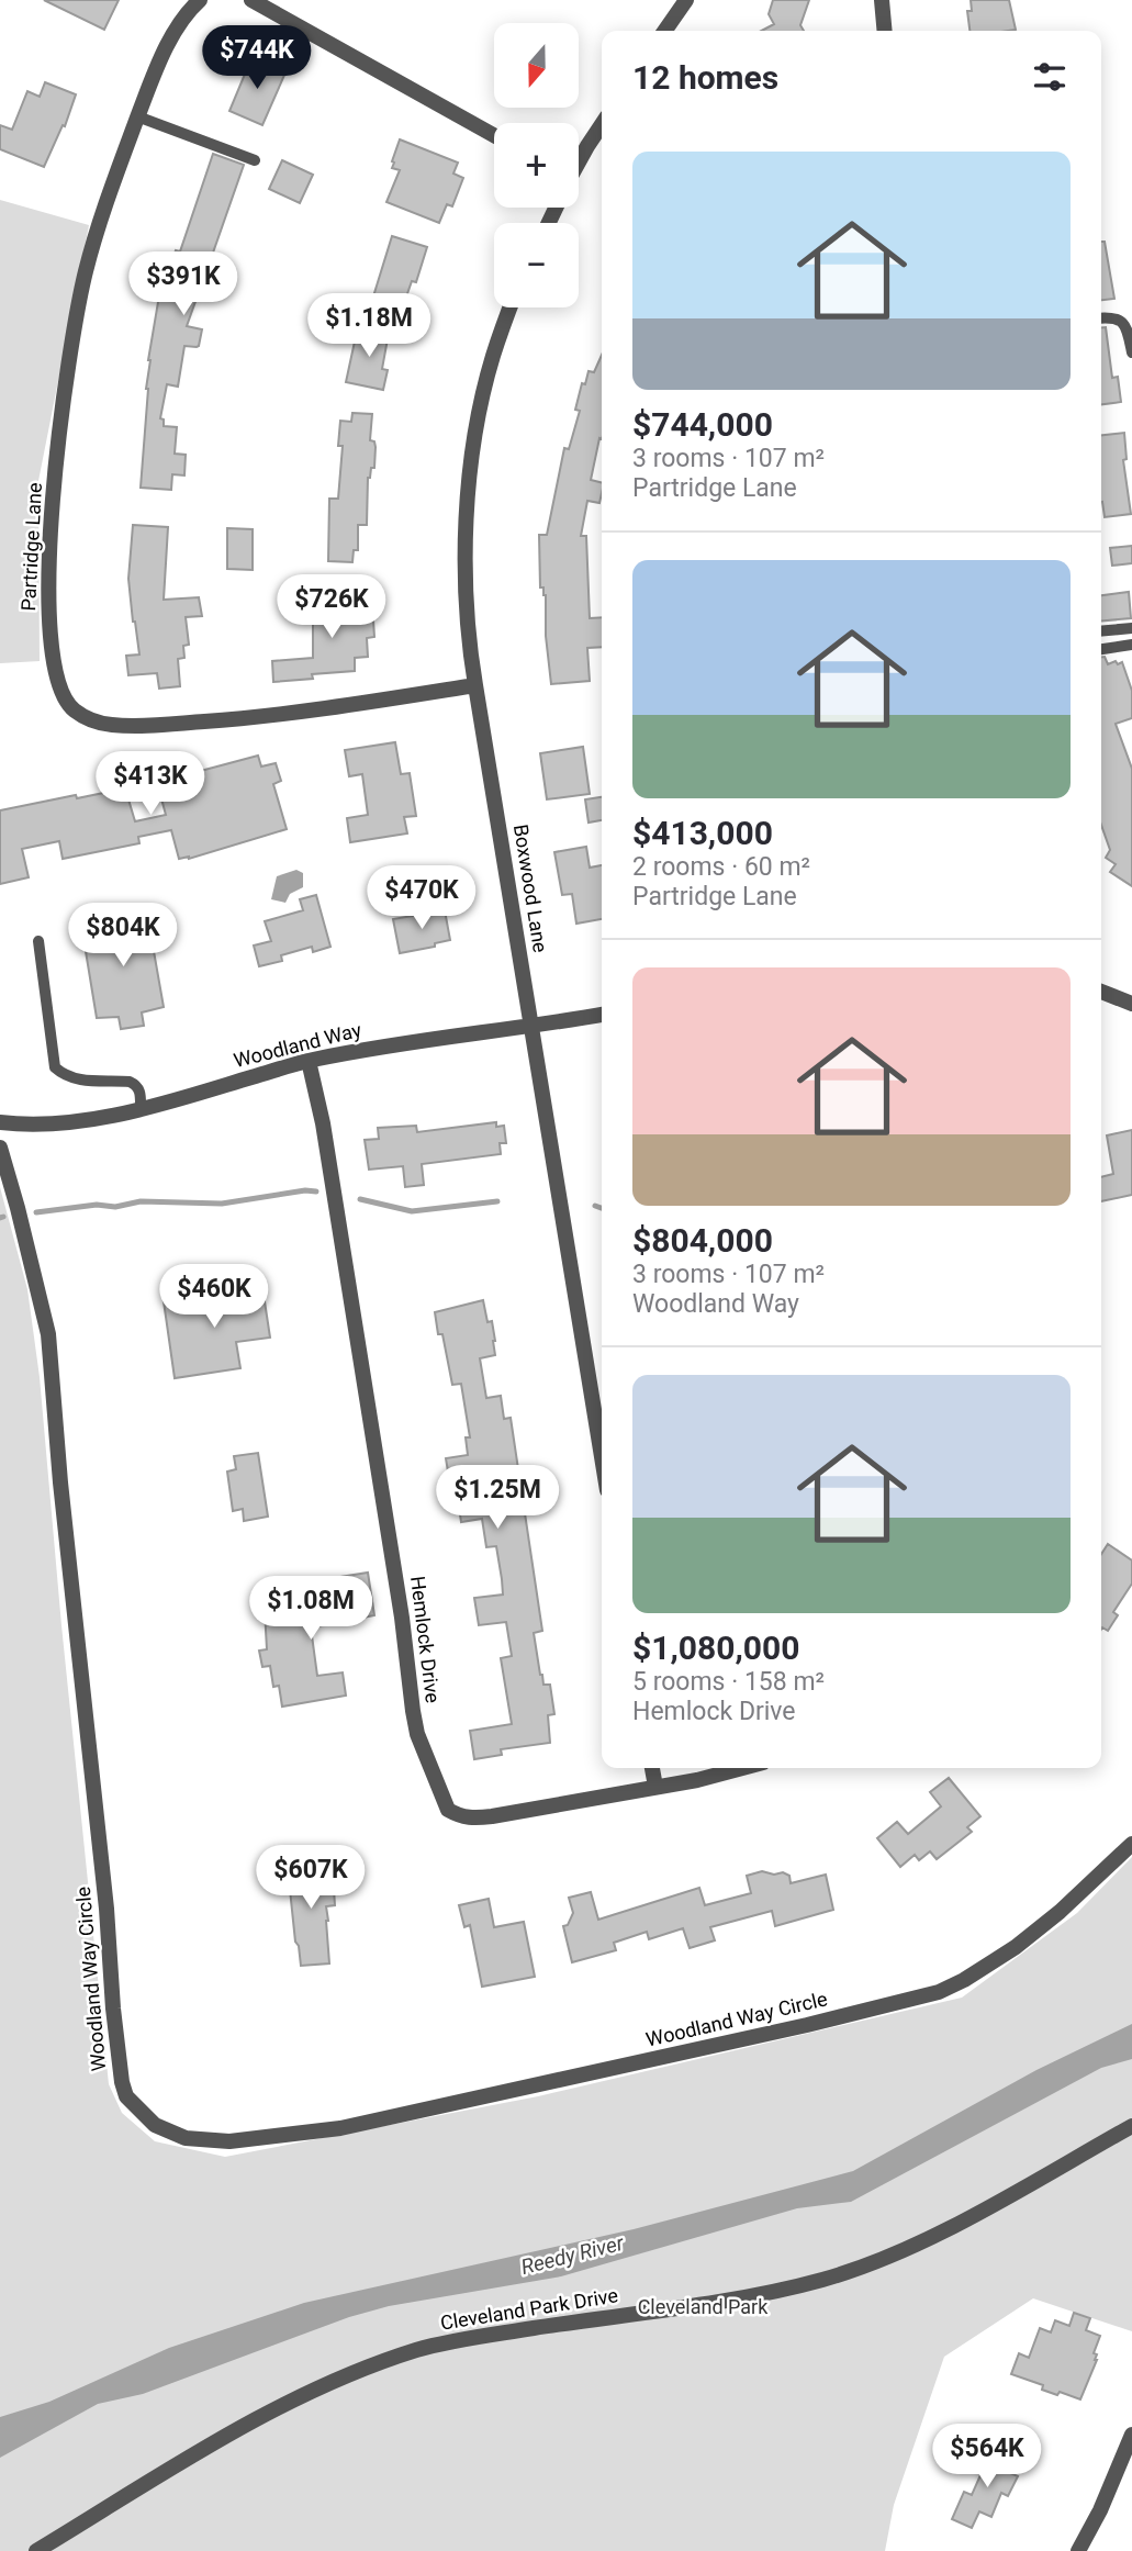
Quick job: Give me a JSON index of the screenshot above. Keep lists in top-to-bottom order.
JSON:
{
  "streets": {
    "street": [
      "Partridge Lane",
      "Boxwood Lane",
      "Woodland Way",
      "Hemlock Drive",
      "Woodland Way Circle",
      "Cleveland Park Drive"
    ]
  },
  "crossings": [
    ["Partridge Lane", "Boxwood Lane"],
    ["Boxwood Lane", "Woodland Way"],
    ["Woodland Way", "Hemlock Drive"]
  ],
  "water": ["Reedy River"],
  "parks": ["Cleveland Park"],
  "north": "bottom",
  "page": {
    "map_buttons": ["+", "−"],
    "price": [
      "$744K",
      "$391K",
      "$1.18M",
      "$726K",
      "$413K",
      "$470K",
      "$804K",
      "$460K",
      "$1.25M",
      "$1.08M",
      "$607K",
      "$564K"
    ],
    "heading": "12 homes",
    "list": [
      {
        "name": "$744,000",
        "note": "3 rooms · 107 m² · Partridge Lane"
      },
      {
        "name": "$413,000",
        "note": "2 rooms · 60 m² · Partridge Lane"
      },
      {
        "name": "$804,000",
        "note": "3 rooms · 107 m² · Woodland Way"
      },
      {
        "name": "$1,080,000",
        "note": "5 rooms · 158 m² · Hemlock Drive"
      }
    ]
  }
}
